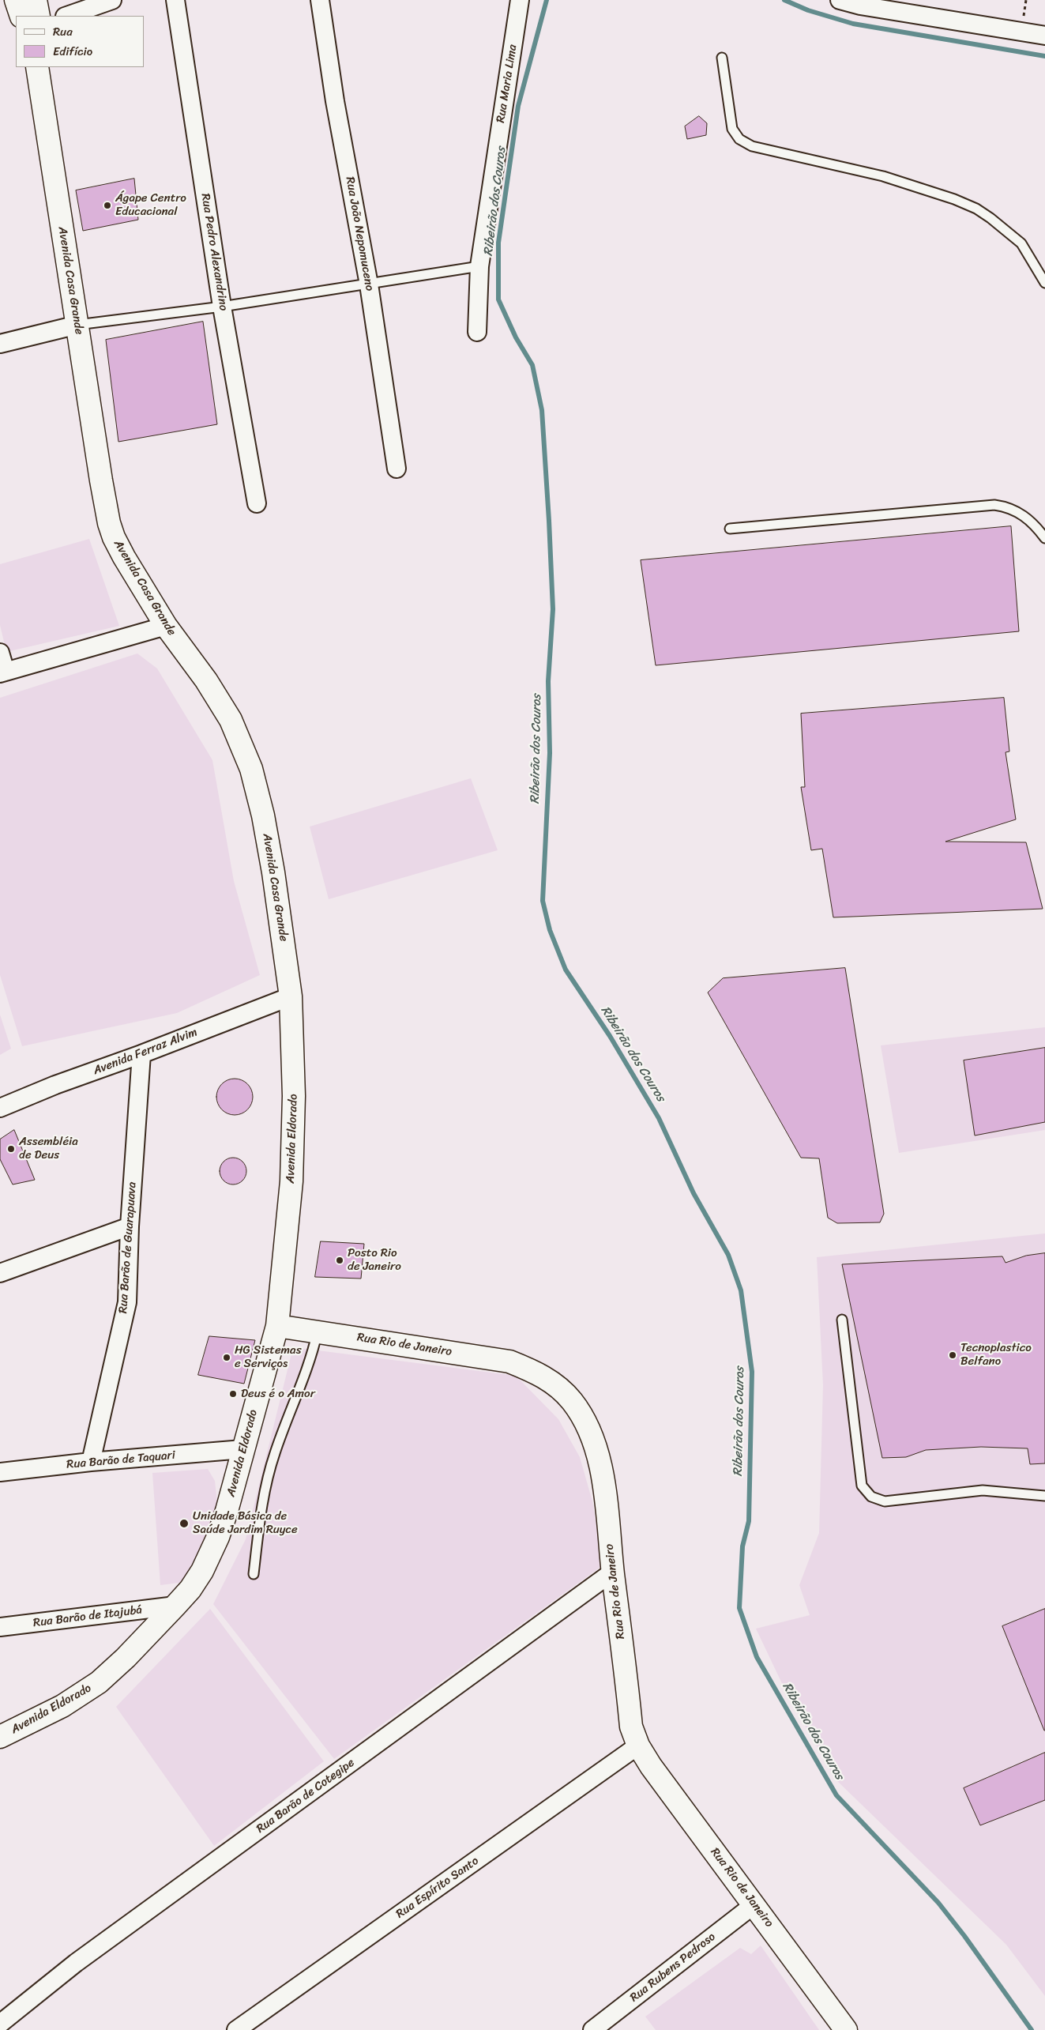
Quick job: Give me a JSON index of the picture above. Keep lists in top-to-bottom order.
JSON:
{
  "streets": {
    "main road": ["Avenida Casa Grande", "Avenida Eldorado", "Rua Rio de Janeiro"],
    "street": [
      "Rua Maria Lima",
      "Rua João Nepomuceno",
      "Rua Pedro Alexandrino",
      "Avenida Ferraz Alvim",
      "Rua Barão de Guarapuava",
      "Rua Barão de Taquari",
      "Rua Barão de Itajubá",
      "Rua Barão de Cotegipe",
      "Rua Espírito Santo",
      "Rua Rubens Pedroso"
    ]
  },
  "crossings": [
    ["Avenida Casa Grande", "Avenida Ferraz Alvim"],
    ["Avenida Casa Grande", "Avenida Eldorado"],
    ["Avenida Ferraz Alvim", "Avenida Eldorado"],
    ["Avenida Ferraz Alvim", "Rua Barão de Guarapuava"],
    ["Avenida Eldorado", "Rua Rio de Janeiro"],
    ["Avenida Eldorado", "Rua Barão de Taquari"],
    ["Avenida Eldorado", "Rua Barão de Itajubá"],
    ["Rua Barão de Guarapuava", "Rua Barão de Taquari"],
    ["Rua Rio de Janeiro", "Rua Barão de Cotegipe"],
    ["Rua Rio de Janeiro", "Rua Espírito Santo"],
    ["Rua Rio de Janeiro", "Rua Rubens Pedroso"]
  ],
  "water": ["Ribeirão dos Couros"],
  "places": [
    "Ágape Centro Educacional",
    "Assembléia de Deus",
    "Posto Rio de Janeiro",
    "Tecnoplastico Belfano",
    "HG Sistemas e Serviços",
    "Deus é o Amor",
    "Unidade Básica de Saúde Jardim Ruyce"
  ],
  "legend": ["Rua", "Edifício"]
}
